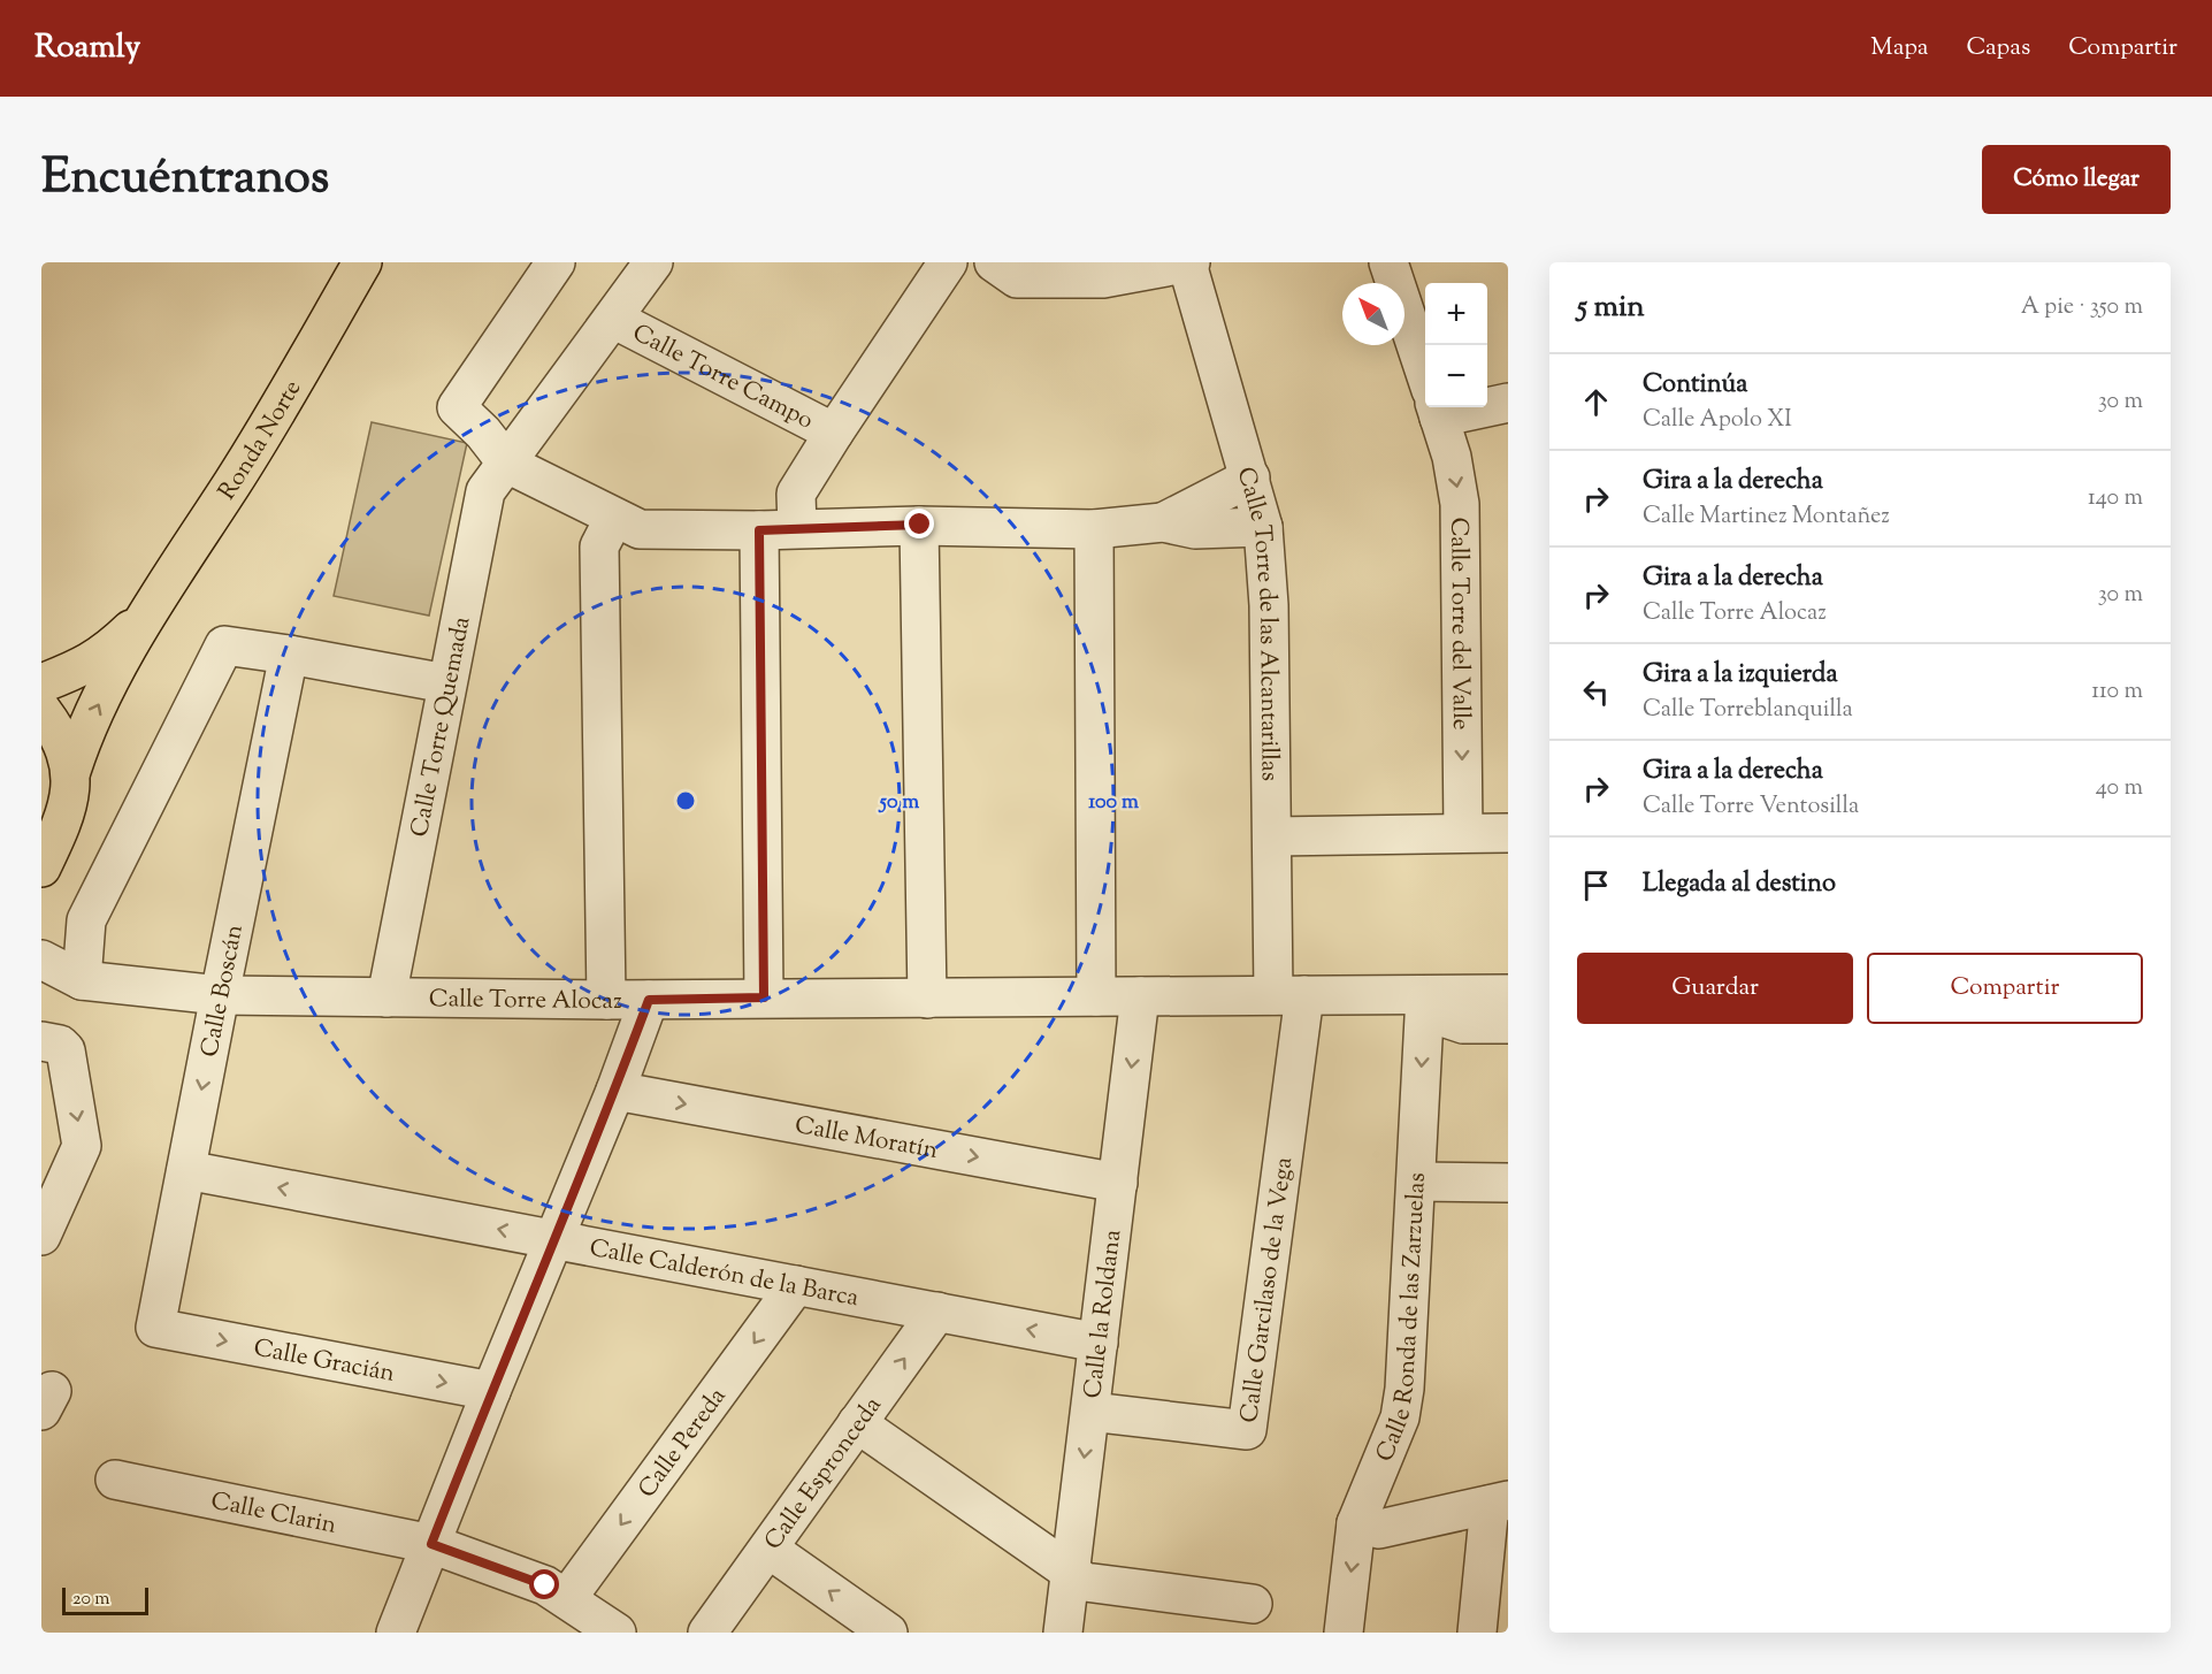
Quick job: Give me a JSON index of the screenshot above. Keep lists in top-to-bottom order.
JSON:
{
  "streets": {
    "main road": ["Ronda Norte"],
    "street": [
      "Calle Torre Campo",
      "Calle Torre de las Alcantarillas",
      "Calle Torre del Valle",
      "Calle Torre Quemada",
      "Calle Boscán",
      "Calle Torre Alocaz",
      "Calle Moratín",
      "Calle Calderón de la Barca",
      "Calle Garcilaso de la Vega",
      "Calle la Roldana",
      "Calle Ronda de las Zarzuelas",
      "Calle Gracián",
      "Calle Pereda",
      "Calle Espronceda",
      "Calle Clarin"
    ]
  },
  "crossings": [
    ["Calle Torre Campo", "Calle Torre Quemada"],
    ["Calle Torre de las Alcantarillas", "Calle Torre Alocaz"],
    ["Calle Torre de las Alcantarillas", "Calle Garcilaso de la Vega"],
    ["Calle Torre Quemada", "Calle Torre Alocaz"],
    ["Calle Boscán", "Calle Torre Alocaz"],
    ["Calle Boscán", "Calle Calderón de la Barca"],
    ["Calle Boscán", "Calle Gracián"],
    ["Calle Torre Alocaz", "Calle Garcilaso de la Vega"],
    ["Calle Torre Alocaz", "Calle la Roldana"],
    ["Calle Torre Alocaz", "Calle Ronda de las Zarzuelas"],
    ["Calle Moratín", "Calle la Roldana"],
    ["Calle Calderón de la Barca", "Calle la Roldana"],
    ["Calle Calderón de la Barca", "Calle Pereda"],
    ["Calle Calderón de la Barca", "Calle Espronceda"],
    ["Calle Garcilaso de la Vega", "Calle la Roldana"],
    ["Calle Pereda", "Calle Clarin"]
  ],
  "one_way": [
    "Calle Torre del Valle",
    "Calle Moratín",
    "Calle la Roldana",
    "Calle Gracián"
  ],
  "scale_bar": "20 m",
  "north": "top left",
  "page": {
    "header": "Roamly",
    "nav": ["Mapa", "Capas", "Compartir"],
    "title": "Encuéntranos",
    "buttons": [
      "Cómo llegar",
      ["Guardar", "Compartir"]
    ],
    "heading": ["5 min", "A pie · 350 m"],
    "map_buttons": ["+", "−"],
    "list": [
      ["Continúa", "Calle Apolo XI", "30 m"],
      ["Gira a la derecha", "Calle Martinez Montañez", "140 m"],
      ["Gira a la derecha", "Calle Torre Alocaz", "30 m"],
      ["Gira a la izquierda", "Calle Torreblanquilla", "110 m"],
      ["Gira a la derecha", "Calle Torre Ventosilla", "40 m"],
      "Llegada al destino"
    ],
    "scale": "20 m"
  },
  "rings": ["50 m", "100 m"]
}
